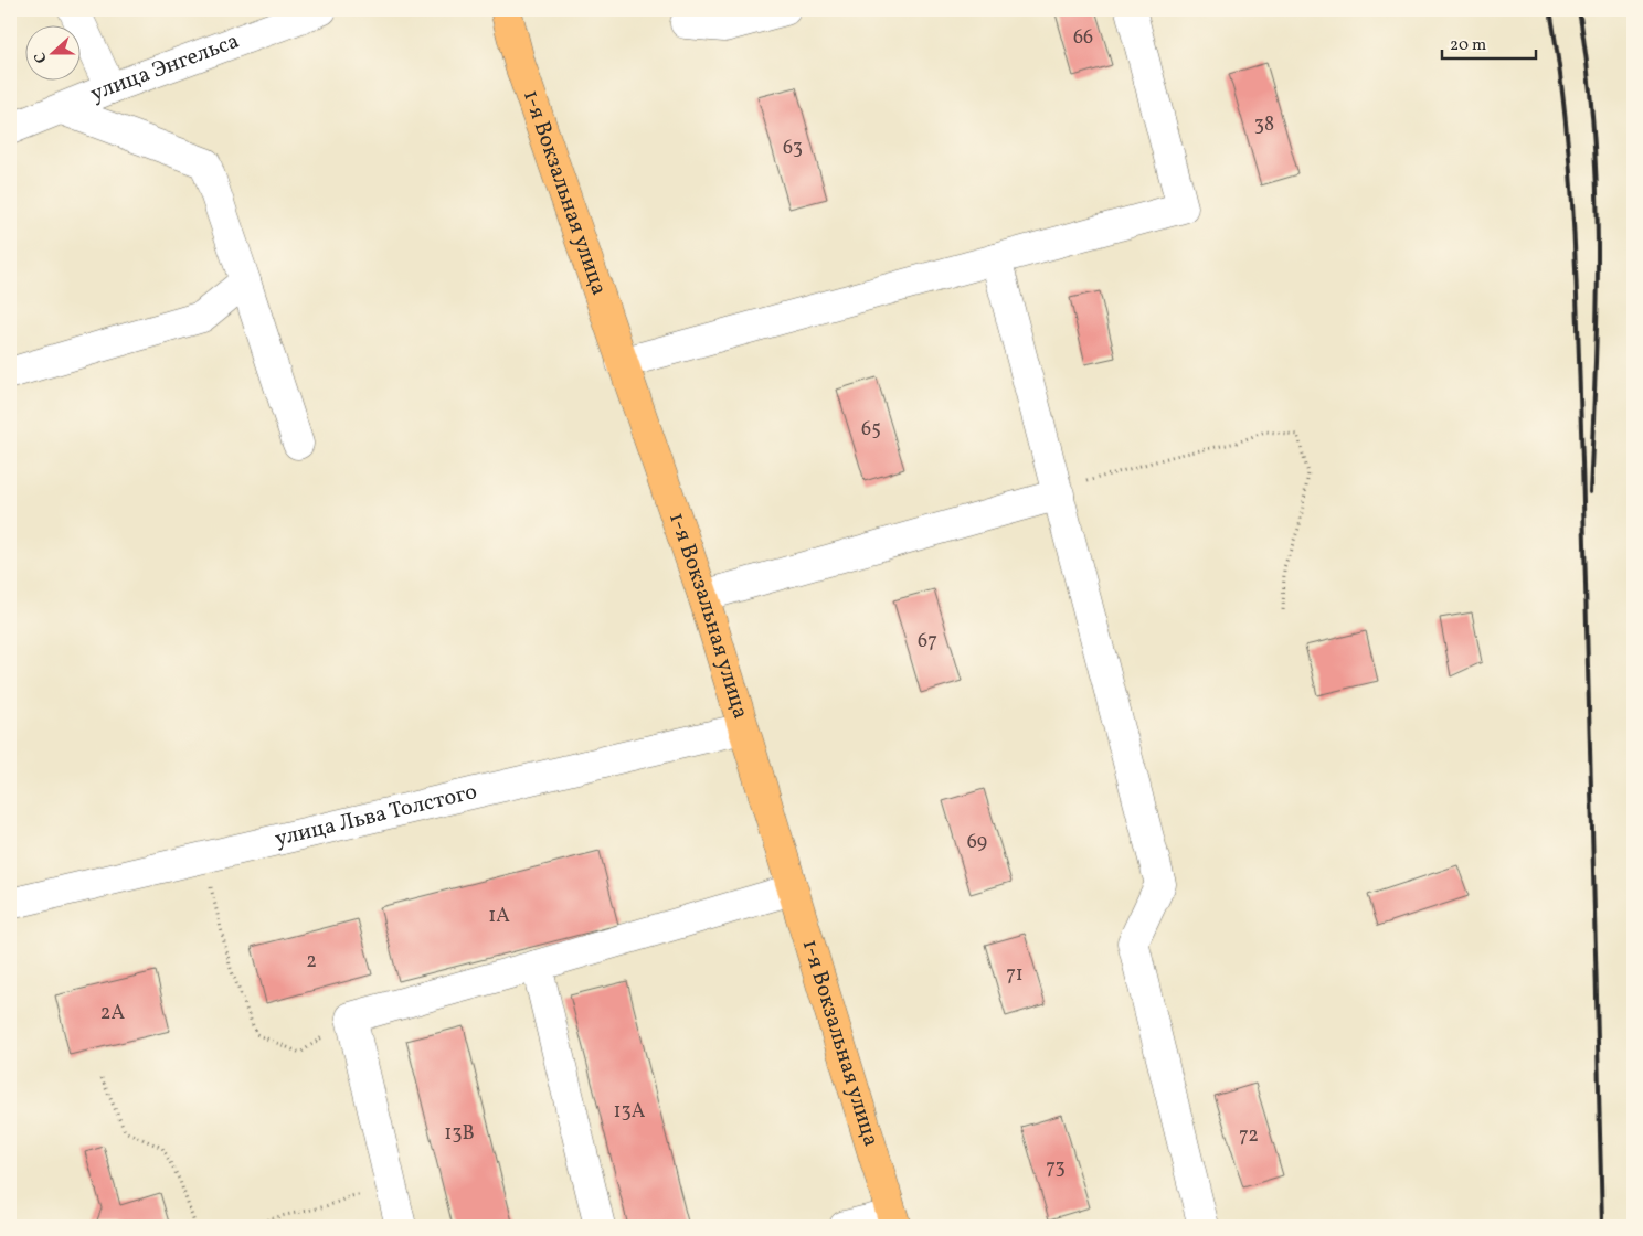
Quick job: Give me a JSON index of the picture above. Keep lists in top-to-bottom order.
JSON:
{
  "streets": {
    "main road": ["1-я Вокзальная улица"],
    "street": ["улица Энгельса", "улица Льва Толстого"]
  },
  "crossings": [
    ["1-я Вокзальная улица", "улица Льва Толстого"]
  ],
  "house_numbers": [
    "66",
    "38",
    "63",
    "65",
    "67",
    "69",
    "1А",
    "2",
    "71",
    "2А",
    "13А",
    "13В",
    "72",
    "73"
  ],
  "scale_bar": "20 m",
  "north": "left"
}
